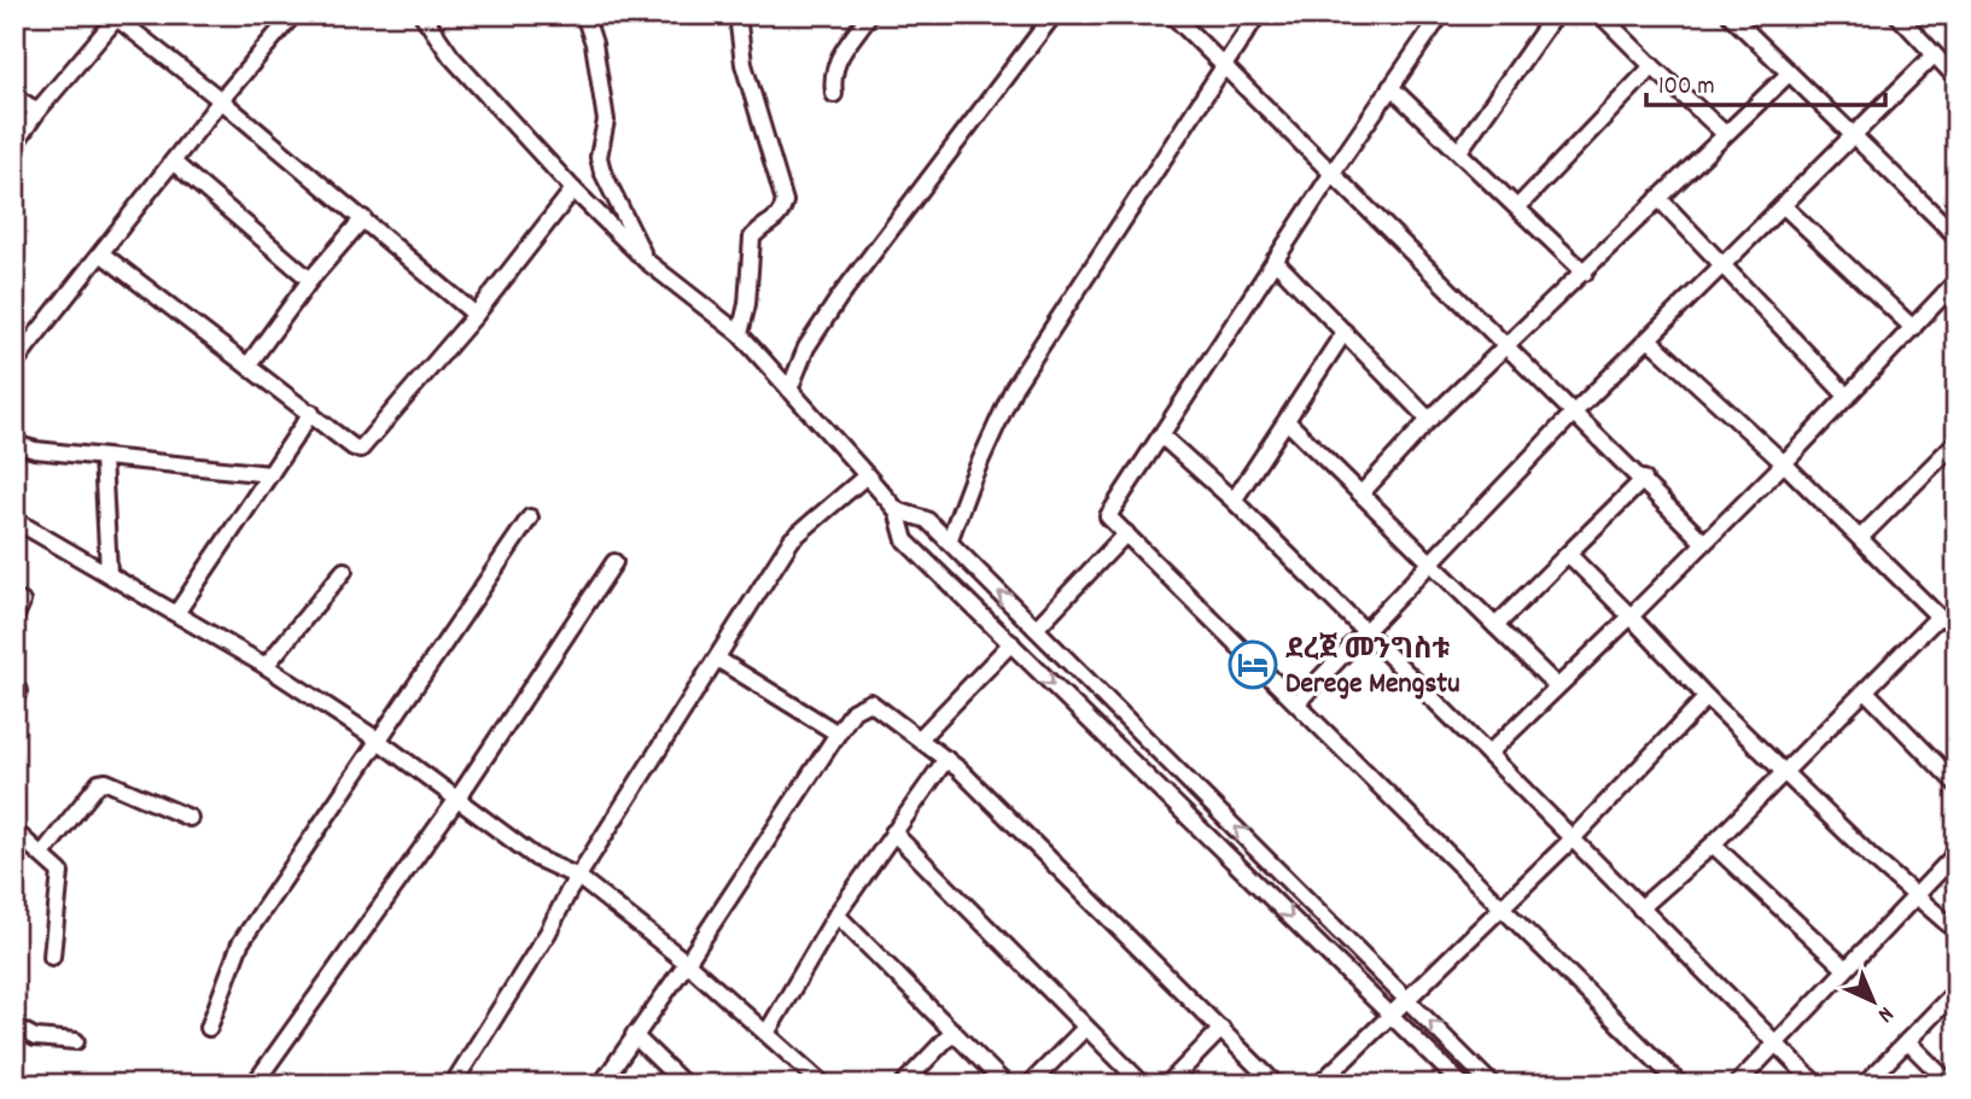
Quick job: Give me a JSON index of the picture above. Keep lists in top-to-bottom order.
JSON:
{
  "places": {
    "hotel": ["ደረጀ መንግስቱ Derege Mengstu"]
  },
  "scale_bar": "100 m",
  "north": "bottom right"
}
